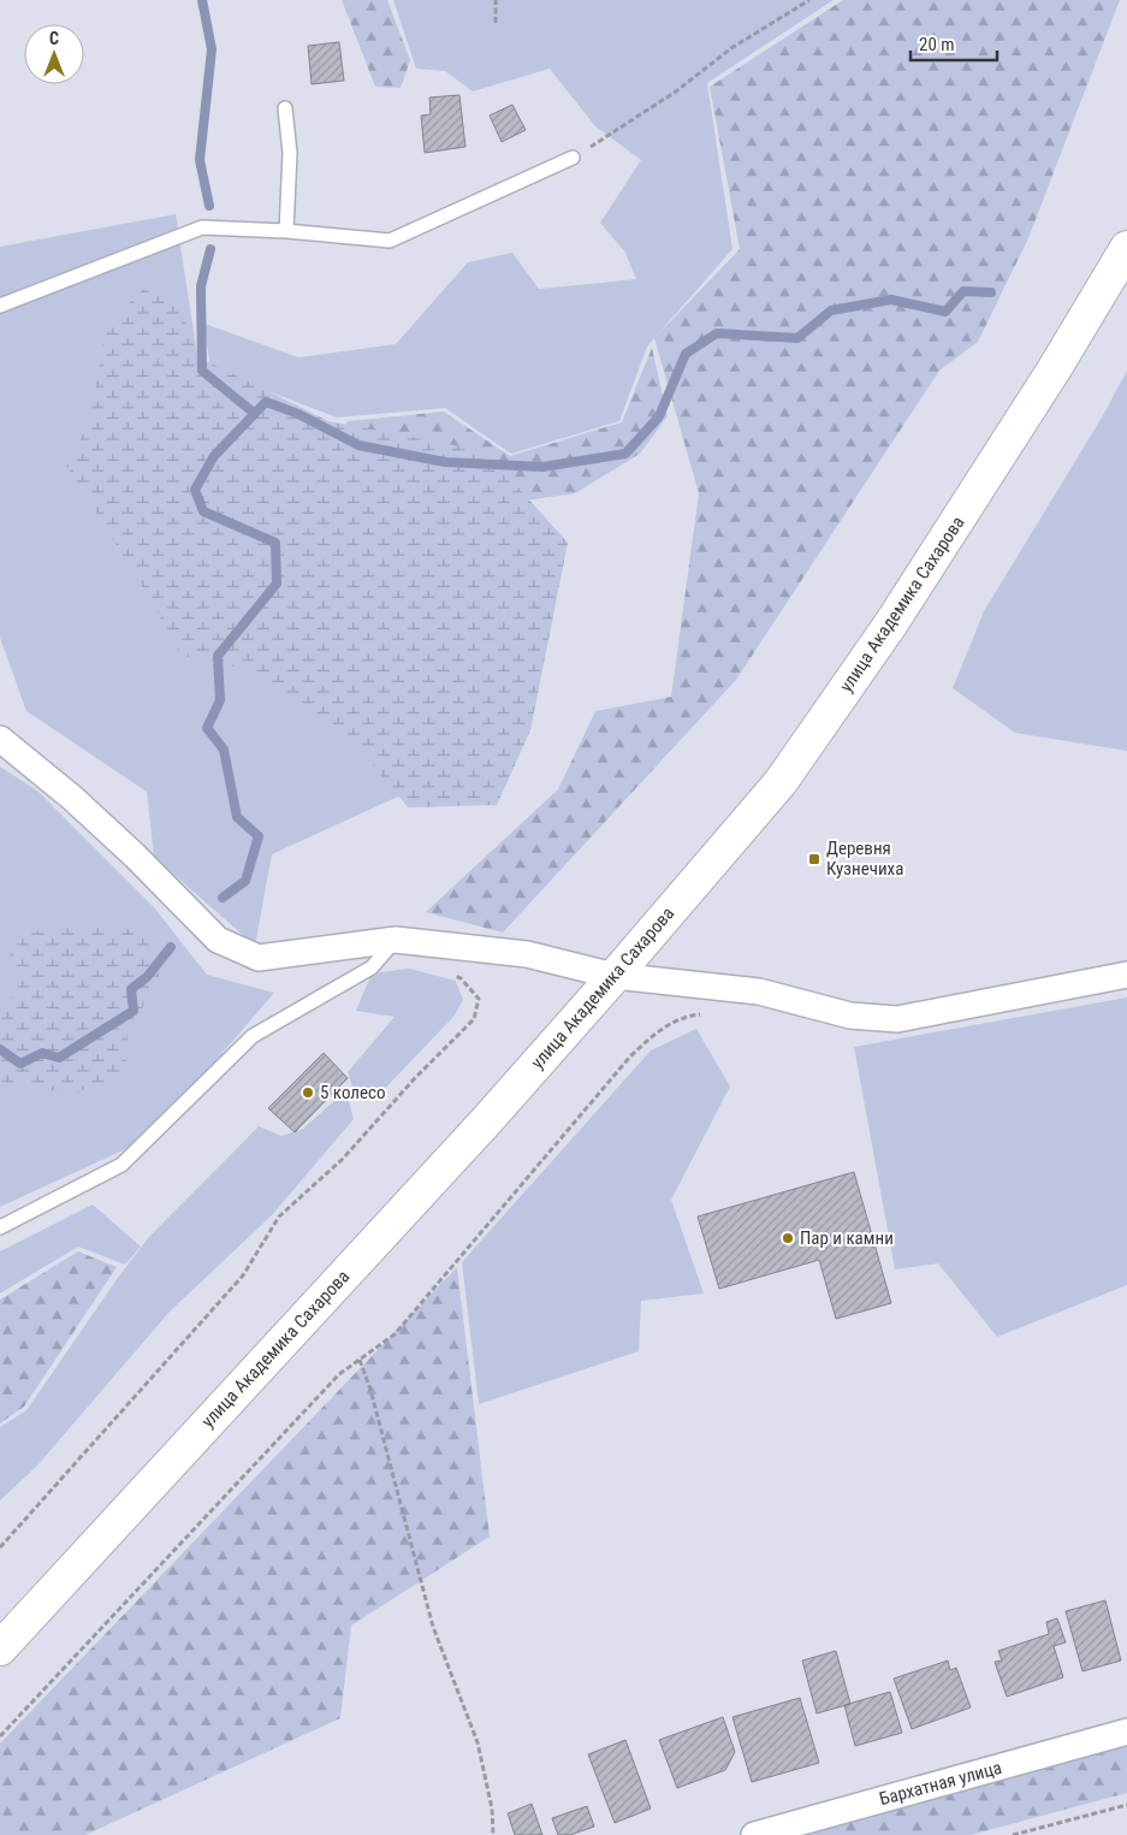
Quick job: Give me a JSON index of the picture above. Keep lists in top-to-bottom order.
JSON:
{
  "streets": {
    "main road": ["улица Академика Сахарова"],
    "street": ["Бархатная улица"]
  },
  "places": {
    "transit": ["Деревня Кузнечиха"],
    "other": ["5 колесо", "Пар и камни"]
  },
  "scale_bar": "20 m",
  "north": "top"
}
